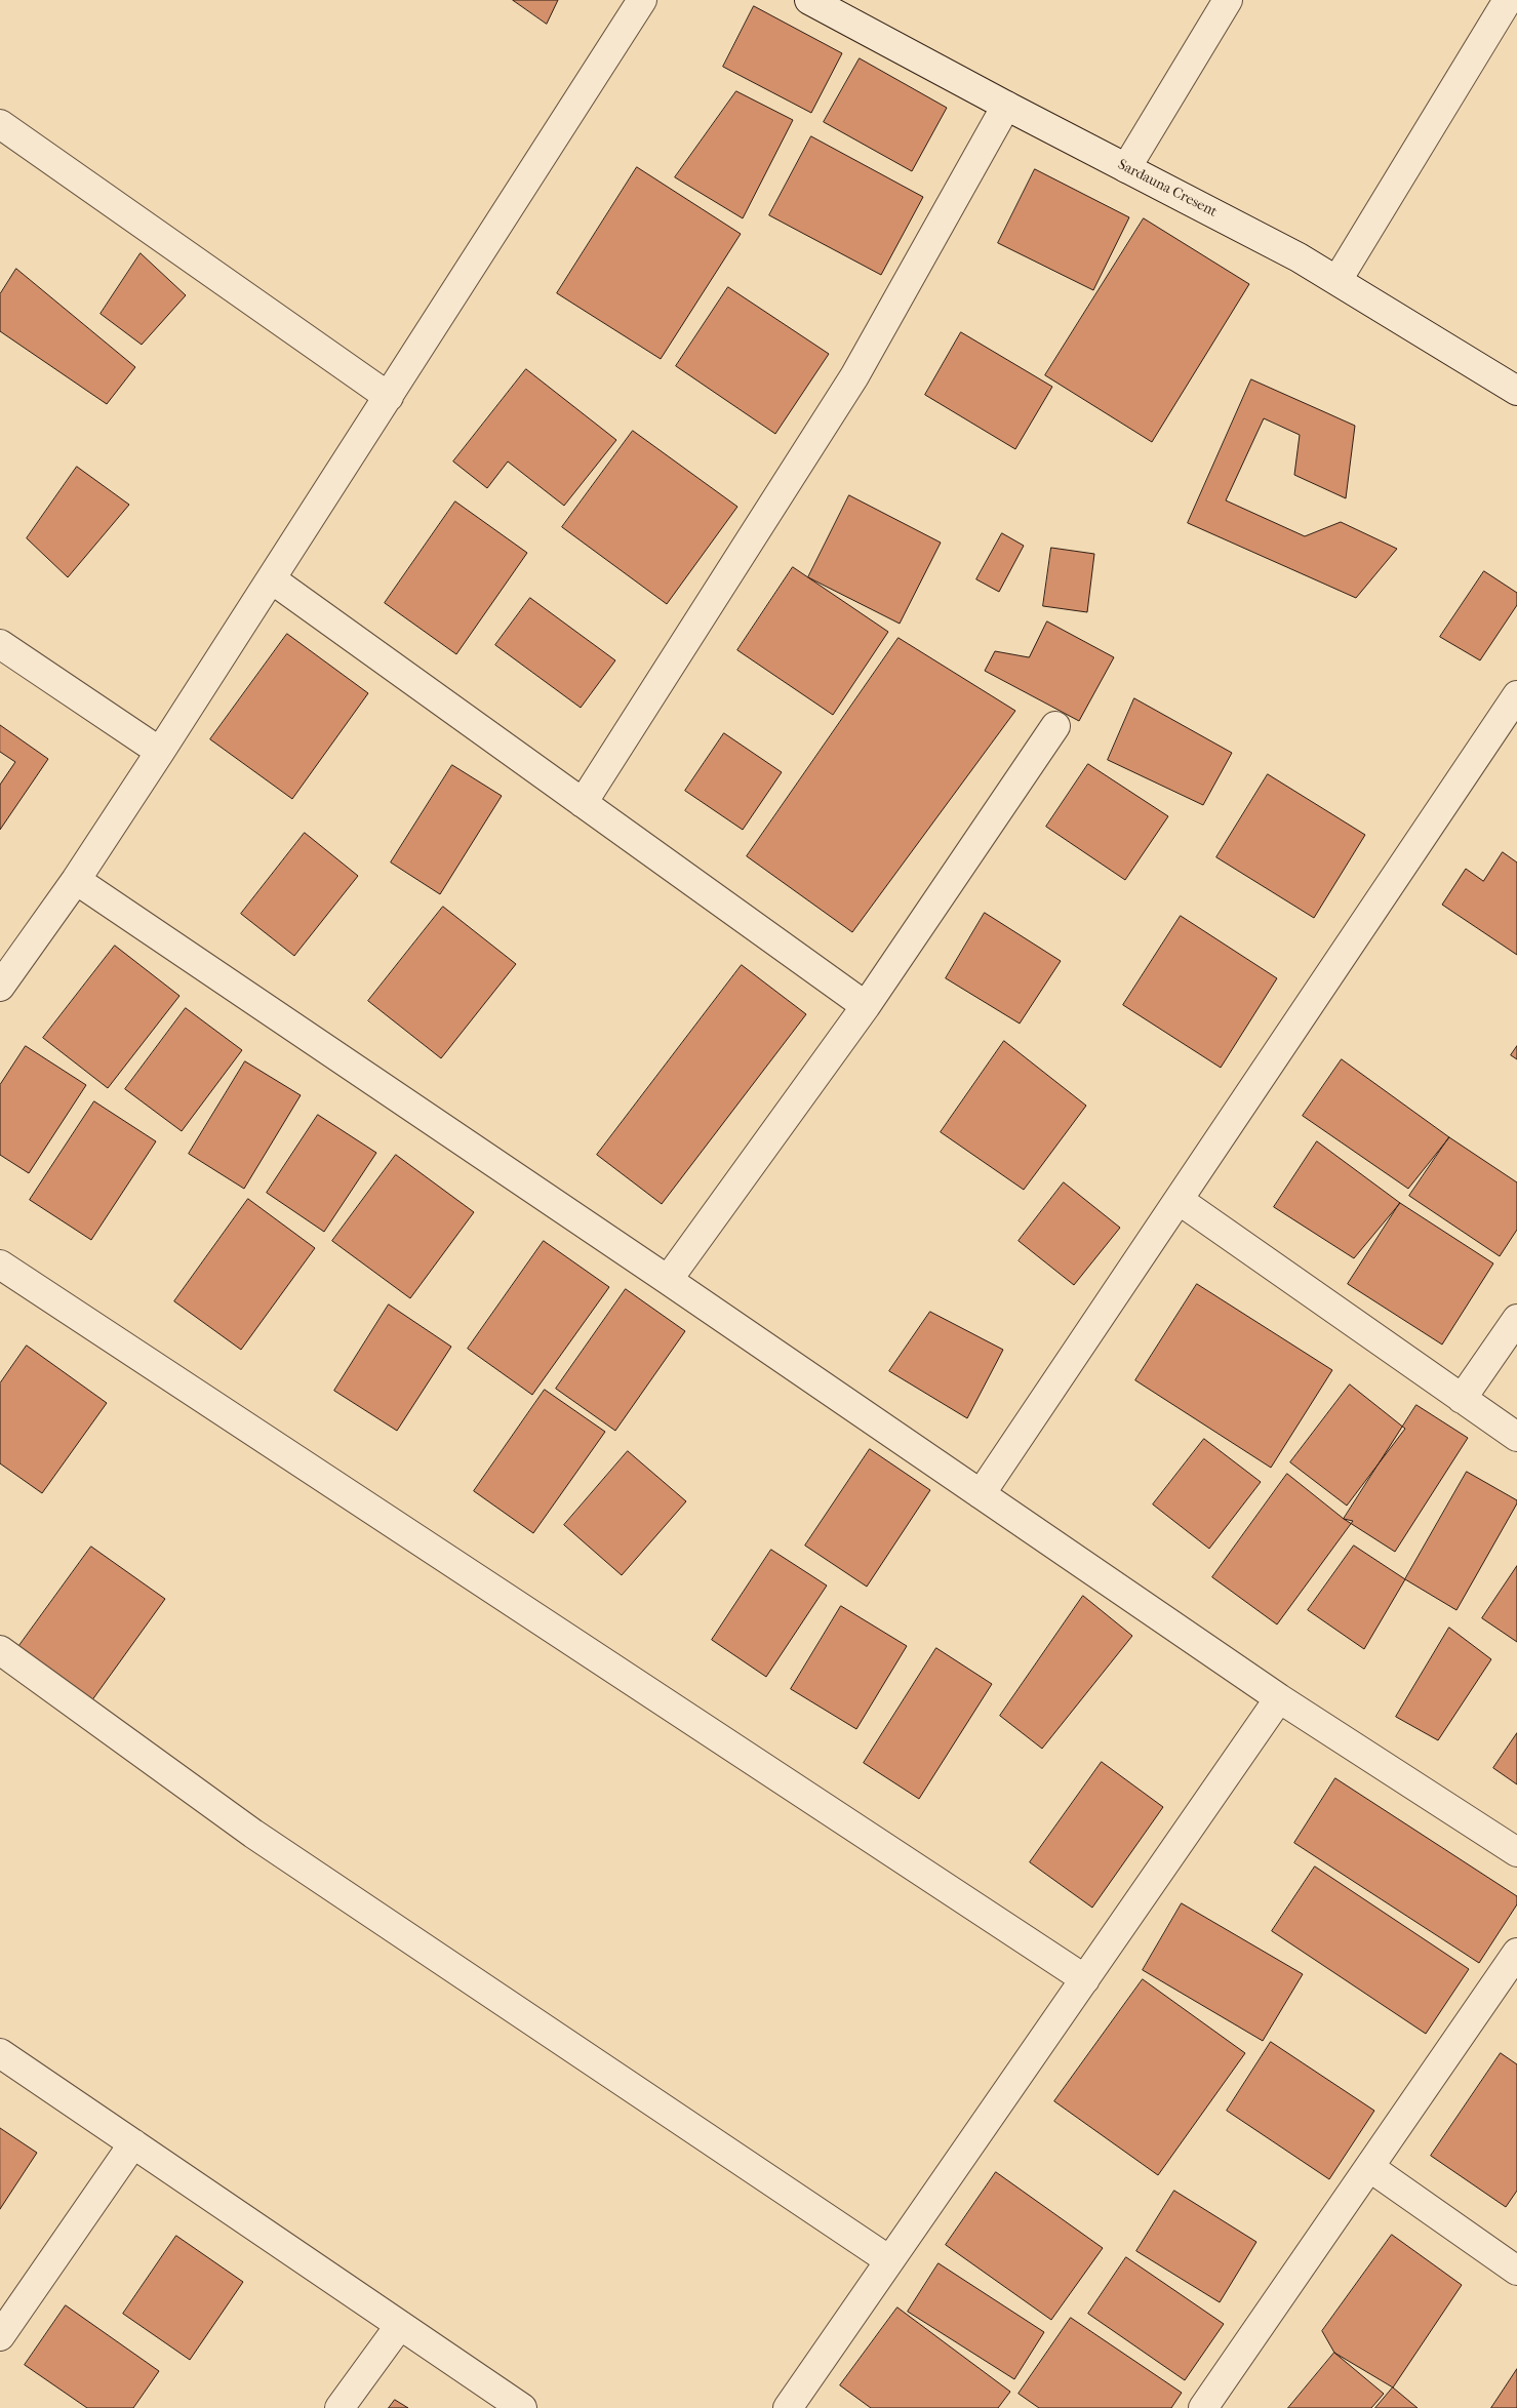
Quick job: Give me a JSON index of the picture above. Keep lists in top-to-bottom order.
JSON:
{
  "streets": {
    "street": ["Sardauna Cresent"]
  }
}
